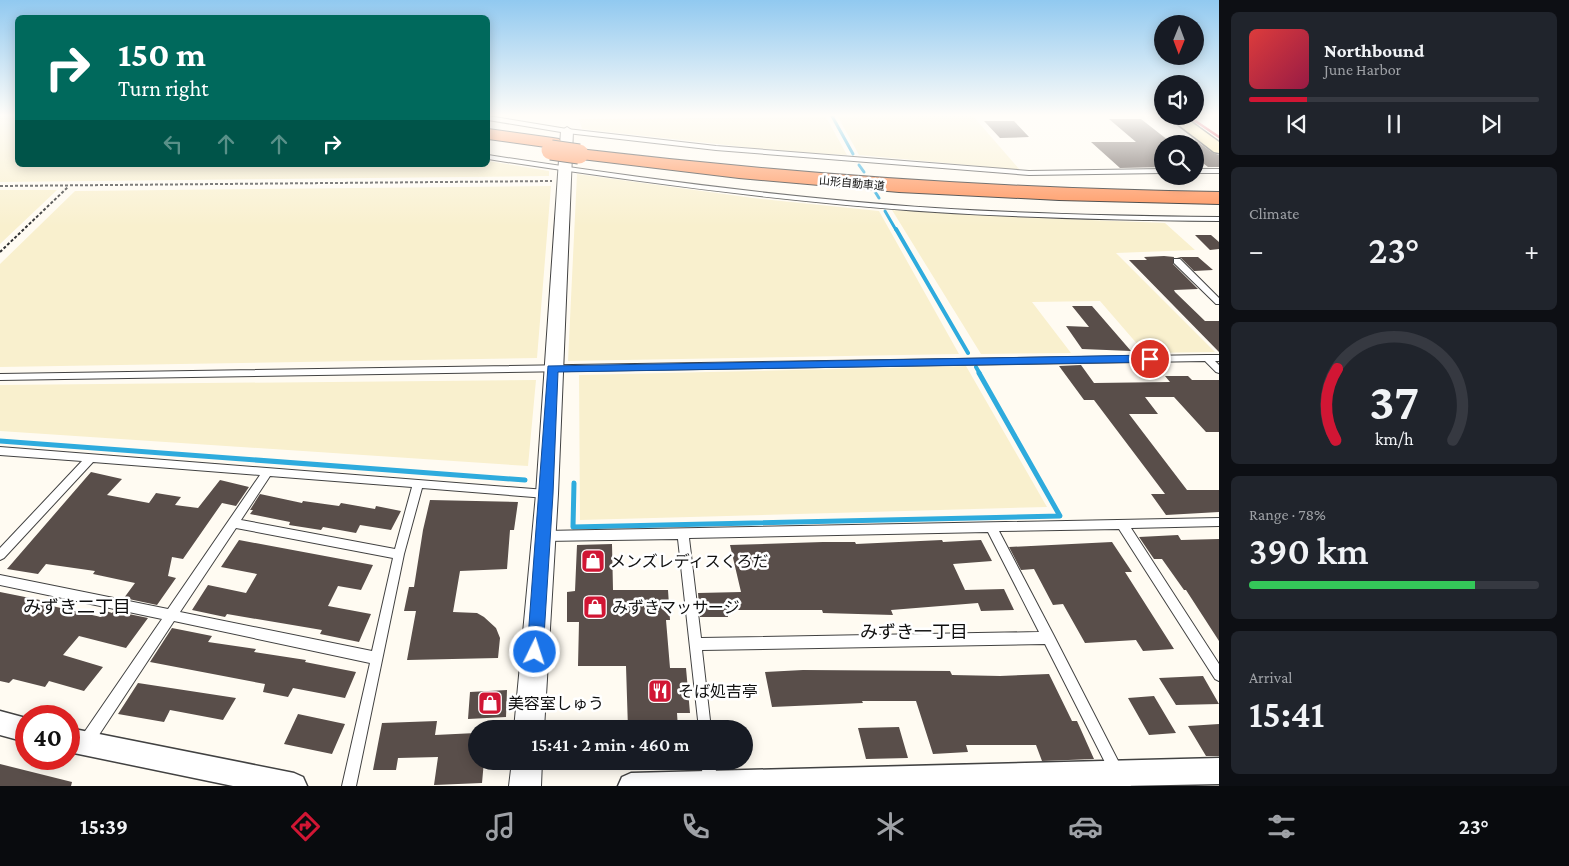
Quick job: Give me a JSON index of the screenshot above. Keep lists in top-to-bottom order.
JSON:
{
  "streets": {
    "highway": ["山形自動車道"]
  },
  "districts": ["みずき二丁目", "みずき一丁目"],
  "places": {
    "shop": ["メンズレディスくろだ", "みずきマッサージ", "美容室しゅう"],
    "restaurant": ["そば処吉亭"]
  },
  "north": "bottom",
  "page": {
    "turn": ["150 m", "Turn right"],
    "song": ["Northbound", "June Harbor"],
    "tile": [
      "Climate",
      ["Range · 78%", "390 km"],
      ["Arrival", "15:41"]
    ],
    "heat": ["−", "23°", "+"],
    "limit": "40",
    "trip": "15:41 · 2 min · 460 m",
    "tabs": ["15:39", "23°"],
    "gauge": ["37", "km/h"]
  }
}
